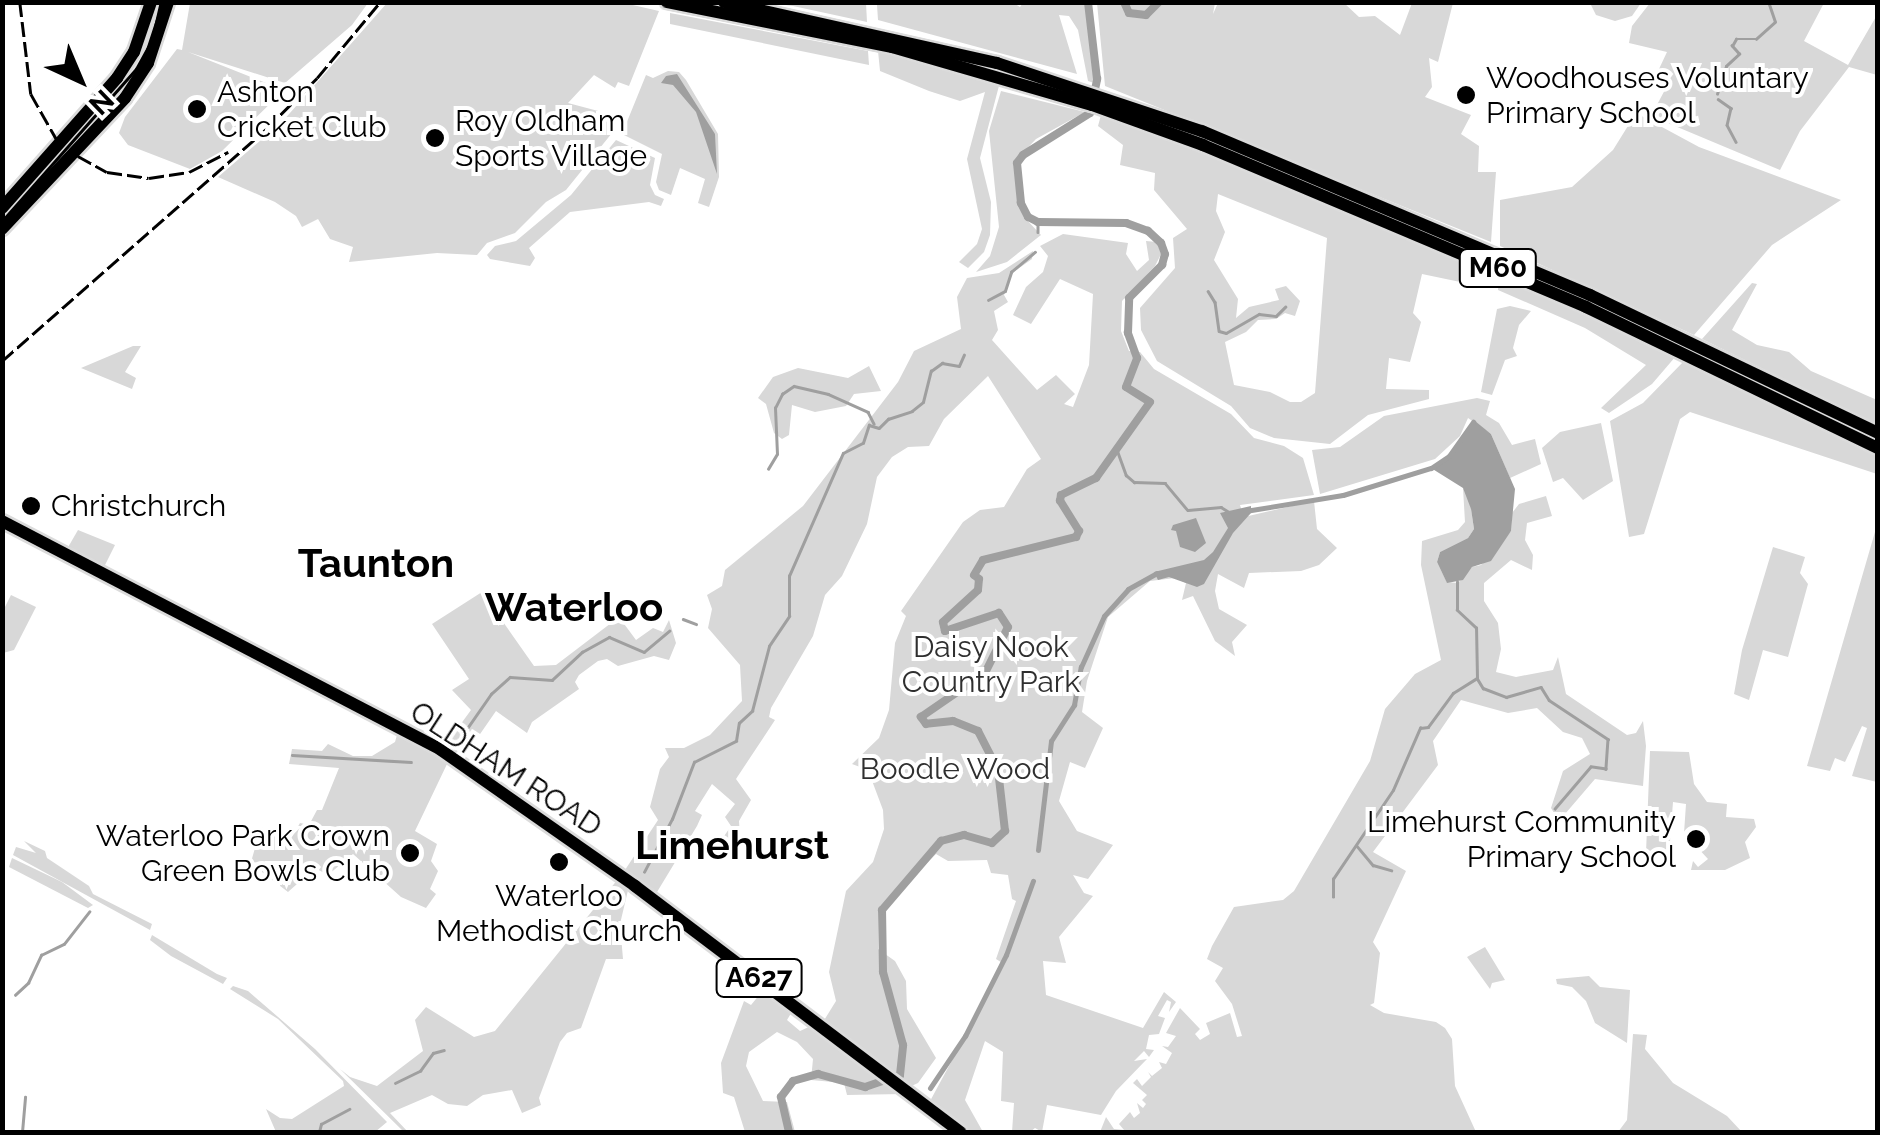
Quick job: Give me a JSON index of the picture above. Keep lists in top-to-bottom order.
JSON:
{
  "streets": {
    "highway": ["M60", "OLDHAM ROAD", "A627"]
  },
  "districts": ["Taunton", "Waterloo", "Limehurst"],
  "parks": ["Daisy Nook Country Park", "Boodle Wood"],
  "places": [
    "Woodhouses Voluntary Primary School",
    "Ashton Cricket Club",
    "Roy Oldham Sports Village",
    "Christchurch",
    "Limehurst Community Primary School",
    "Waterloo Park Crown Green Bowls Club",
    "Waterloo Methodist Church"
  ],
  "north": "bottom right"
}
